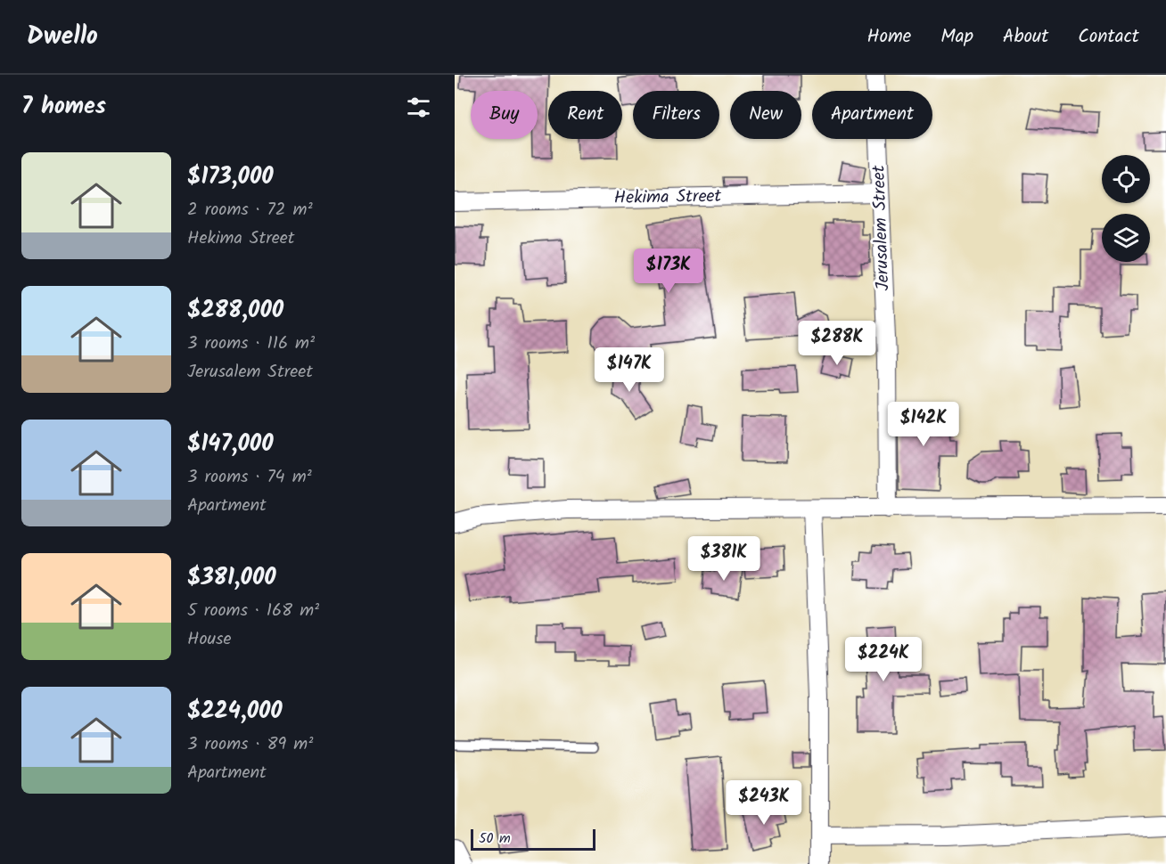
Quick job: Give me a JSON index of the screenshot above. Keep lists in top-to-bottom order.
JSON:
{
  "streets": {
    "street": ["Hekima Street", "Jerusalem Street"]
  },
  "crossings": [
    ["Hekima Street", "Jerusalem Street"]
  ],
  "scale_bar": "50 m",
  "page": {
    "header": "Dwello",
    "nav": [
      "Home",
      "Map",
      "About",
      "Contact"
    ],
    "heading": "7 homes",
    "chip": [
      "Buy",
      "Rent",
      "Filters",
      "New",
      "Apartment"
    ],
    "list": [
      {
        "name": "$173,000",
        "note": "2 rooms · 72 m² · Hekima Street"
      },
      {
        "name": "$288,000",
        "note": "3 rooms · 116 m² · Jerusalem Street"
      },
      {
        "name": "$147,000",
        "note": "3 rooms · 74 m² · Apartment"
      },
      {
        "name": "$381,000",
        "note": "5 rooms · 168 m² · House"
      },
      {
        "name": "$224,000",
        "note": "3 rooms · 89 m² · Apartment"
      }
    ],
    "price": [
      "$173K",
      "$288K",
      "$147K",
      "$142K",
      "$381K",
      "$224K",
      "$243K"
    ],
    "scale": "50 m"
  }
}
